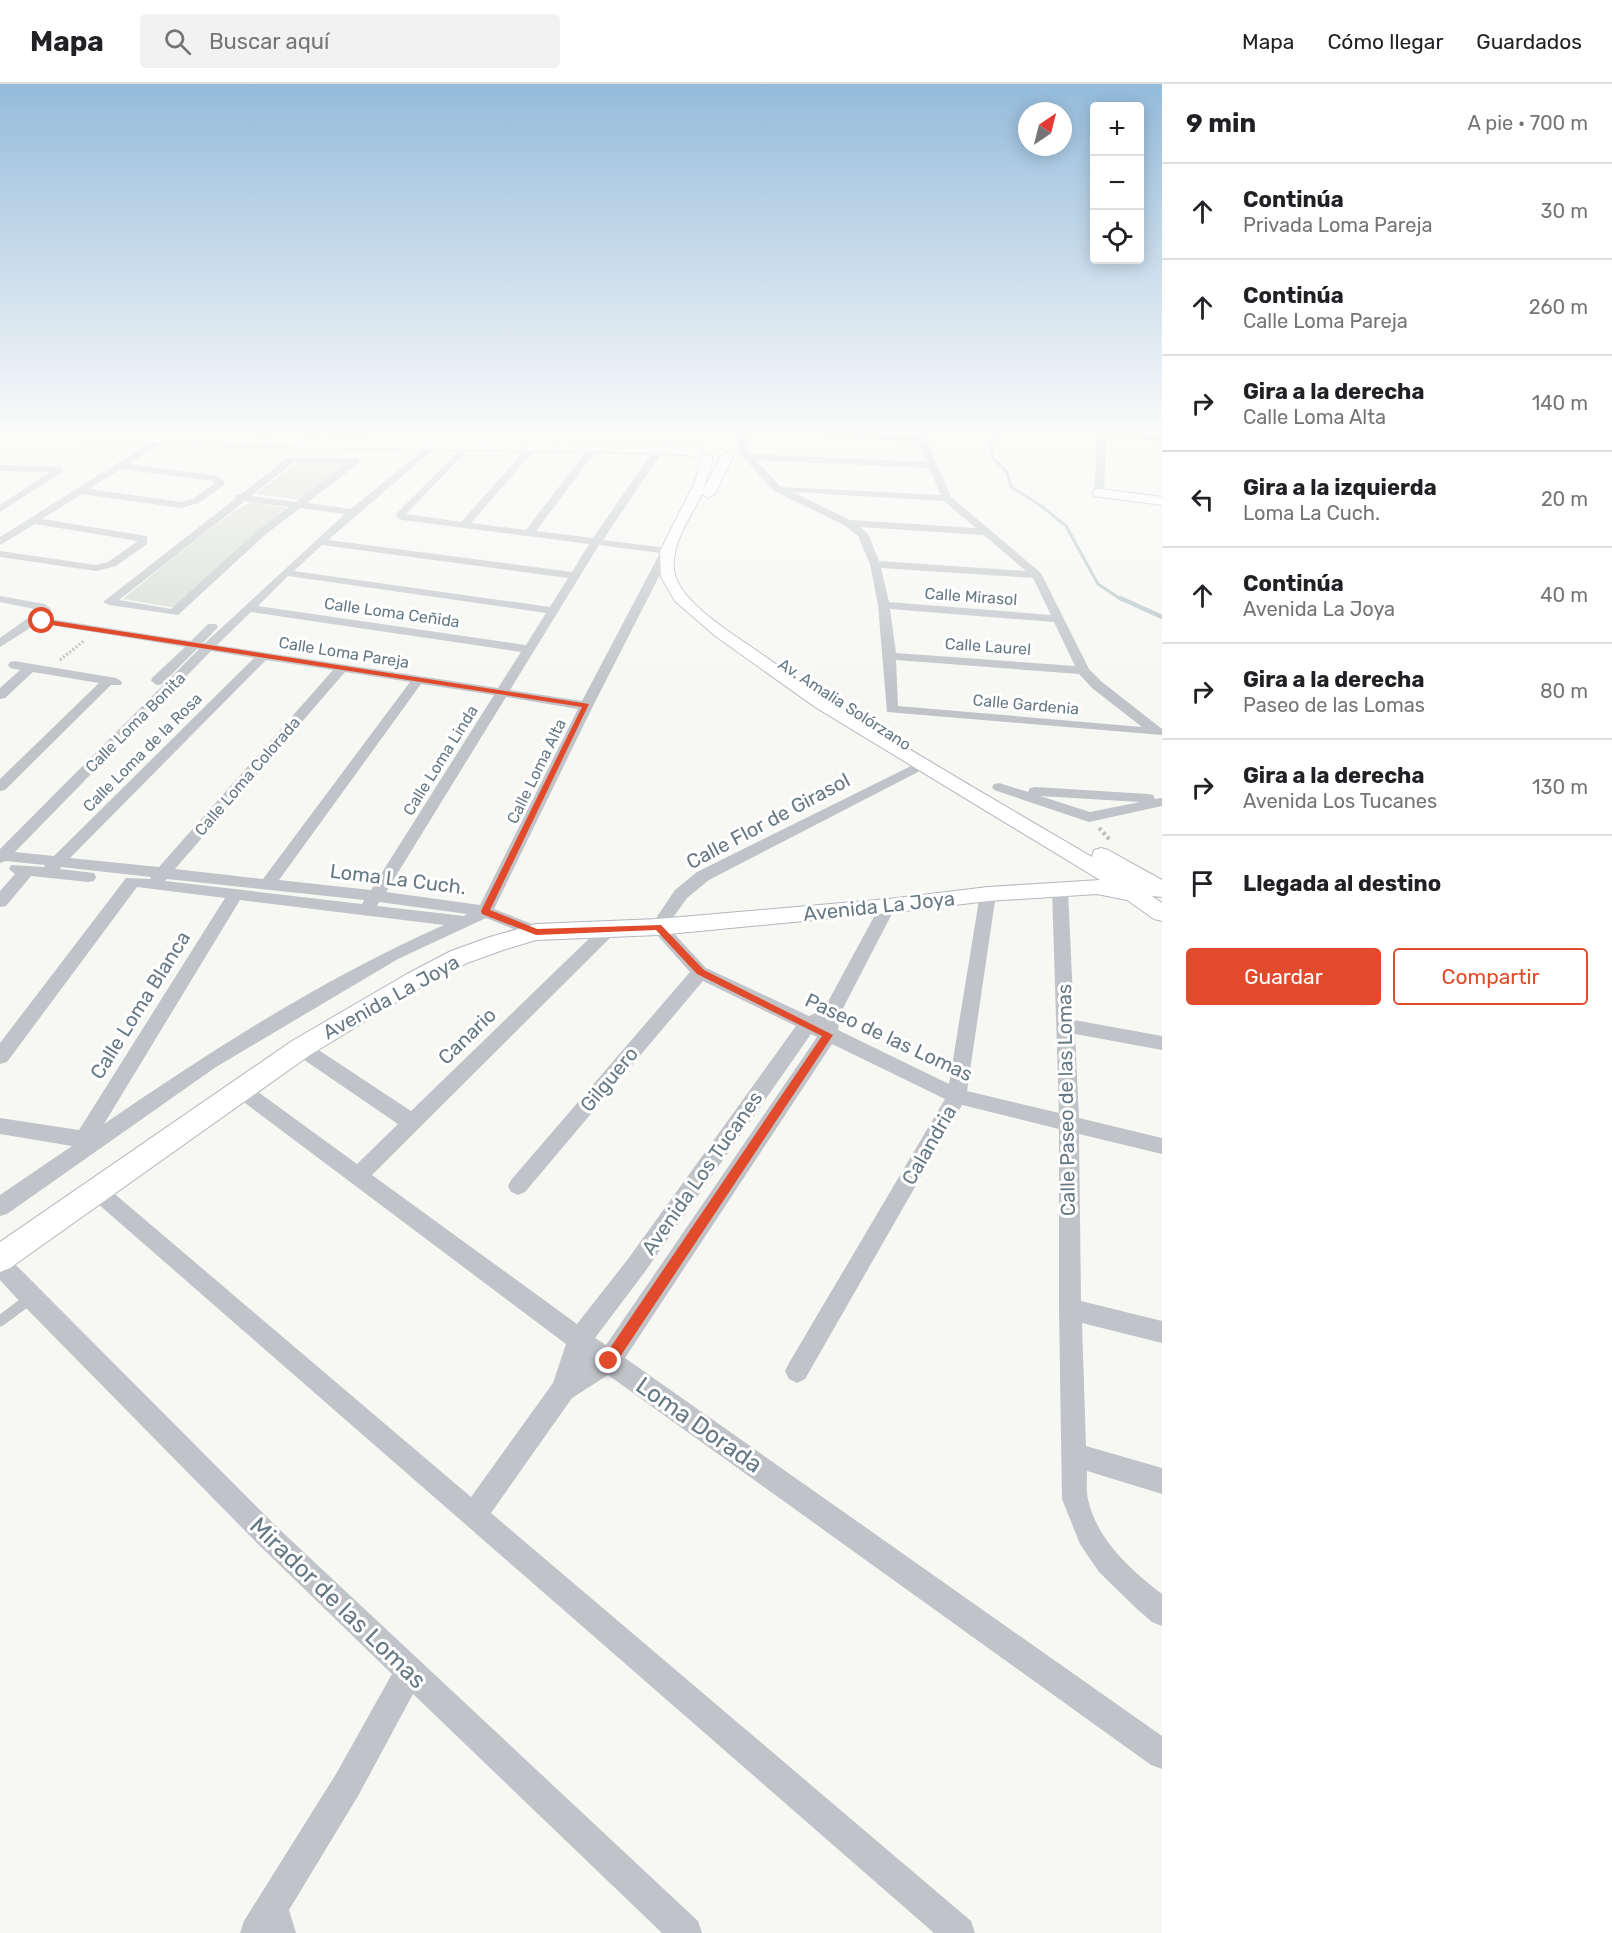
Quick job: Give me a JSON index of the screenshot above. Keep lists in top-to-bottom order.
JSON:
{
  "streets": {
    "main road": ["Av. Amalia Solórzano", "Avenida La Joya"],
    "street": [
      "Calle Mirasol",
      "Calle Loma Ceñida",
      "Calle Laurel",
      "Calle Loma Pareja",
      "Calle Gardenia",
      "Calle Loma Bonita",
      "Calle Loma de la Rosa",
      "Calle Loma Linda",
      "Calle Loma Alta",
      "Calle Loma Colorada",
      "Calle Flor de Girasol",
      "Loma La Cuch.",
      "Calle Loma Blanca",
      "Canario",
      "Paseo de las Lomas",
      "Gilguero",
      "Calle Paseo de las Lomas",
      "Calandria",
      "Avenida Los Tucanes",
      "Loma Dorada",
      "Mirador de las Lomas"
    ]
  },
  "crossings": [
    ["Calle Loma Ceñida", "Calle Loma Bonita"],
    ["Calle Loma Ceñida", "Calle Loma Linda"],
    ["Calle Laurel", "Calle Gardenia"],
    ["Calle Loma Pareja", "Calle Loma Bonita"],
    ["Calle Loma Pareja", "Calle Loma de la Rosa"],
    ["Calle Loma Pareja", "Calle Loma Linda"],
    ["Calle Loma Pareja", "Calle Loma Alta"],
    ["Calle Loma Pareja", "Calle Loma Colorada"],
    ["Av. Amalia Solórzano", "Calle Loma Alta"],
    ["Av. Amalia Solórzano", "Avenida La Joya"],
    ["Calle Loma Bonita", "Loma La Cuch."],
    ["Calle Loma de la Rosa", "Loma La Cuch."],
    ["Calle Loma Linda", "Loma La Cuch."],
    ["Calle Loma Alta", "Loma La Cuch."],
    ["Calle Loma Alta", "Avenida La Joya"],
    ["Calle Loma Colorada", "Loma La Cuch."],
    ["Calle Flor de Girasol", "Avenida La Joya"],
    ["Calle Flor de Girasol", "Paseo de las Lomas"],
    ["Loma La Cuch.", "Avenida La Joya"],
    ["Loma La Cuch.", "Calle Loma Blanca"],
    ["Avenida La Joya", "Calle Loma Blanca"],
    ["Avenida La Joya", "Canario"],
    ["Avenida La Joya", "Paseo de las Lomas"],
    ["Avenida La Joya", "Calle Paseo de las Lomas"],
    ["Avenida La Joya", "Calandria"],
    ["Avenida La Joya", "Avenida Los Tucanes"],
    ["Avenida La Joya", "Loma Dorada"],
    ["Avenida La Joya", "Mirador de las Lomas"],
    ["Canario", "Loma Dorada"],
    ["Paseo de las Lomas", "Gilguero"],
    ["Paseo de las Lomas", "Calle Paseo de las Lomas"],
    ["Paseo de las Lomas", "Calandria"],
    ["Paseo de las Lomas", "Avenida Los Tucanes"],
    ["Avenida Los Tucanes", "Loma Dorada"]
  ],
  "north": "top right",
  "page": {
    "header": "Mapa",
    "search": "Buscar aquí",
    "nav": ["Mapa", "Cómo llegar", "Guardados"],
    "heading": ["9 min", "A pie · 700 m"],
    "map_buttons": ["+", "−"],
    "list": [
      ["Continúa", "Privada Loma Pareja", "30 m"],
      ["Continúa", "Calle Loma Pareja", "260 m"],
      ["Gira a la derecha", "Calle Loma Alta", "140 m"],
      ["Gira a la izquierda", "Loma La Cuch.", "20 m"],
      ["Continúa", "Avenida La Joya", "40 m"],
      ["Gira a la derecha", "Paseo de las Lomas", "80 m"],
      ["Gira a la derecha", "Avenida Los Tucanes", "130 m"],
      "Llegada al destino"
    ],
    "buttons": ["Guardar", "Compartir"]
  }
}
